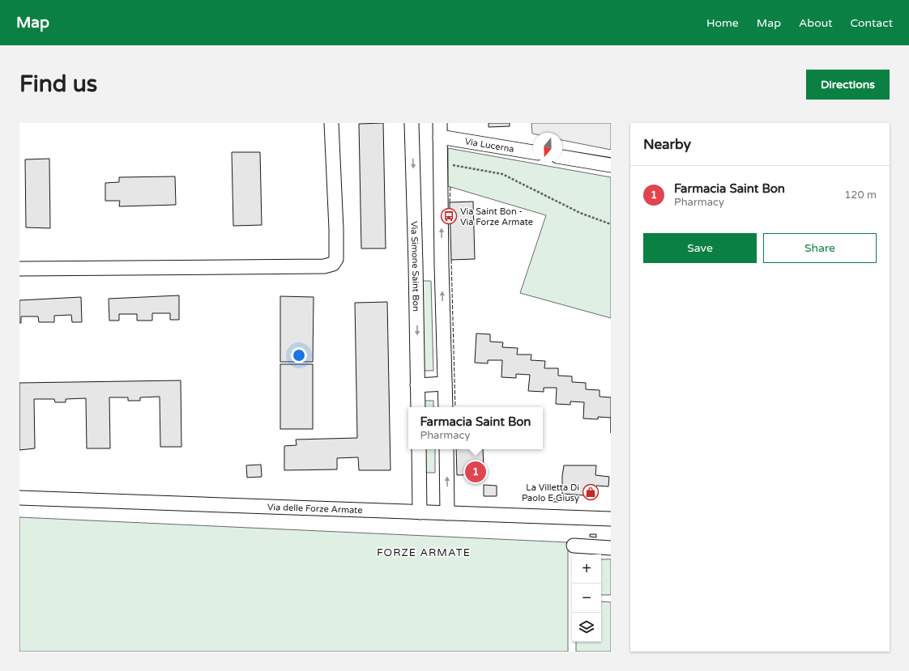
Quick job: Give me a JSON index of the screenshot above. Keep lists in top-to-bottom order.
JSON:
{
  "streets": {
    "street": ["Via Lucerna", "Via Simone Saint Bon", "Via delle Forze Armate"]
  },
  "districts": ["FORZE ARMATE"],
  "places": {
    "bus stop": ["Via Saint Bon - Via Forze Armate"],
    "shop": ["La Villetta Di Paolo E Giusy"]
  },
  "north": "bottom",
  "page": {
    "header": "Map",
    "nav": [
      "Home",
      "Map",
      "About",
      "Contact"
    ],
    "buttons": [
      "Directions",
      ["Save", "Share"]
    ],
    "title": "Find us",
    "heading": "Nearby",
    "list": [
      {
        "mark": "1",
        "name": "Farmacia Saint Bon",
        "note": "Pharmacy",
        "value": "120 m"
      }
    ],
    "popup": ["Farmacia Saint Bon", "Pharmacy"],
    "pins": "1",
    "map_buttons": ["+", "−"]
  }
}
